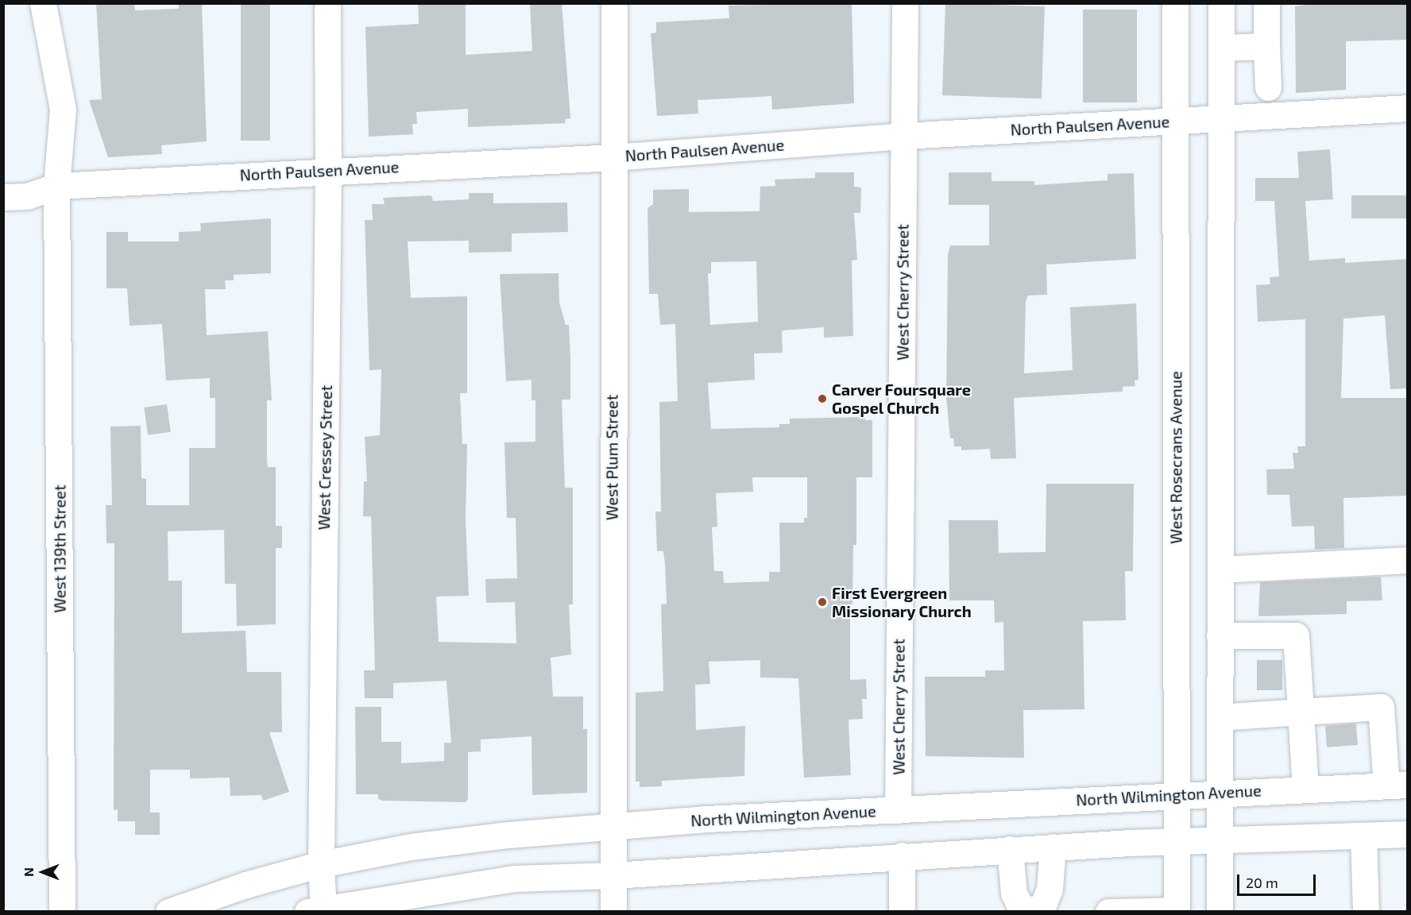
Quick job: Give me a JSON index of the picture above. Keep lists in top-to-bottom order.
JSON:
{
  "streets": {
    "street": [
      "North Paulsen Avenue",
      "West Cherry Street",
      "West Cressey Street",
      "West Plum Street",
      "West Rosecrans Avenue",
      "West 139th Street",
      "North Wilmington Avenue"
    ]
  },
  "crossings": [
    ["North Paulsen Avenue", "West Cherry Street"],
    ["North Paulsen Avenue", "West Cressey Street"],
    ["North Paulsen Avenue", "West Plum Street"],
    ["North Paulsen Avenue", "West Rosecrans Avenue"],
    ["North Paulsen Avenue", "West 139th Street"],
    ["West Cherry Street", "North Wilmington Avenue"],
    ["West Cressey Street", "North Wilmington Avenue"],
    ["West Plum Street", "North Wilmington Avenue"],
    ["West Rosecrans Avenue", "North Wilmington Avenue"]
  ],
  "places": ["Carver Foursquare Gospel Church", "First Evergreen Missionary Church"],
  "scale_bar": "20 m",
  "north": "left"
}
